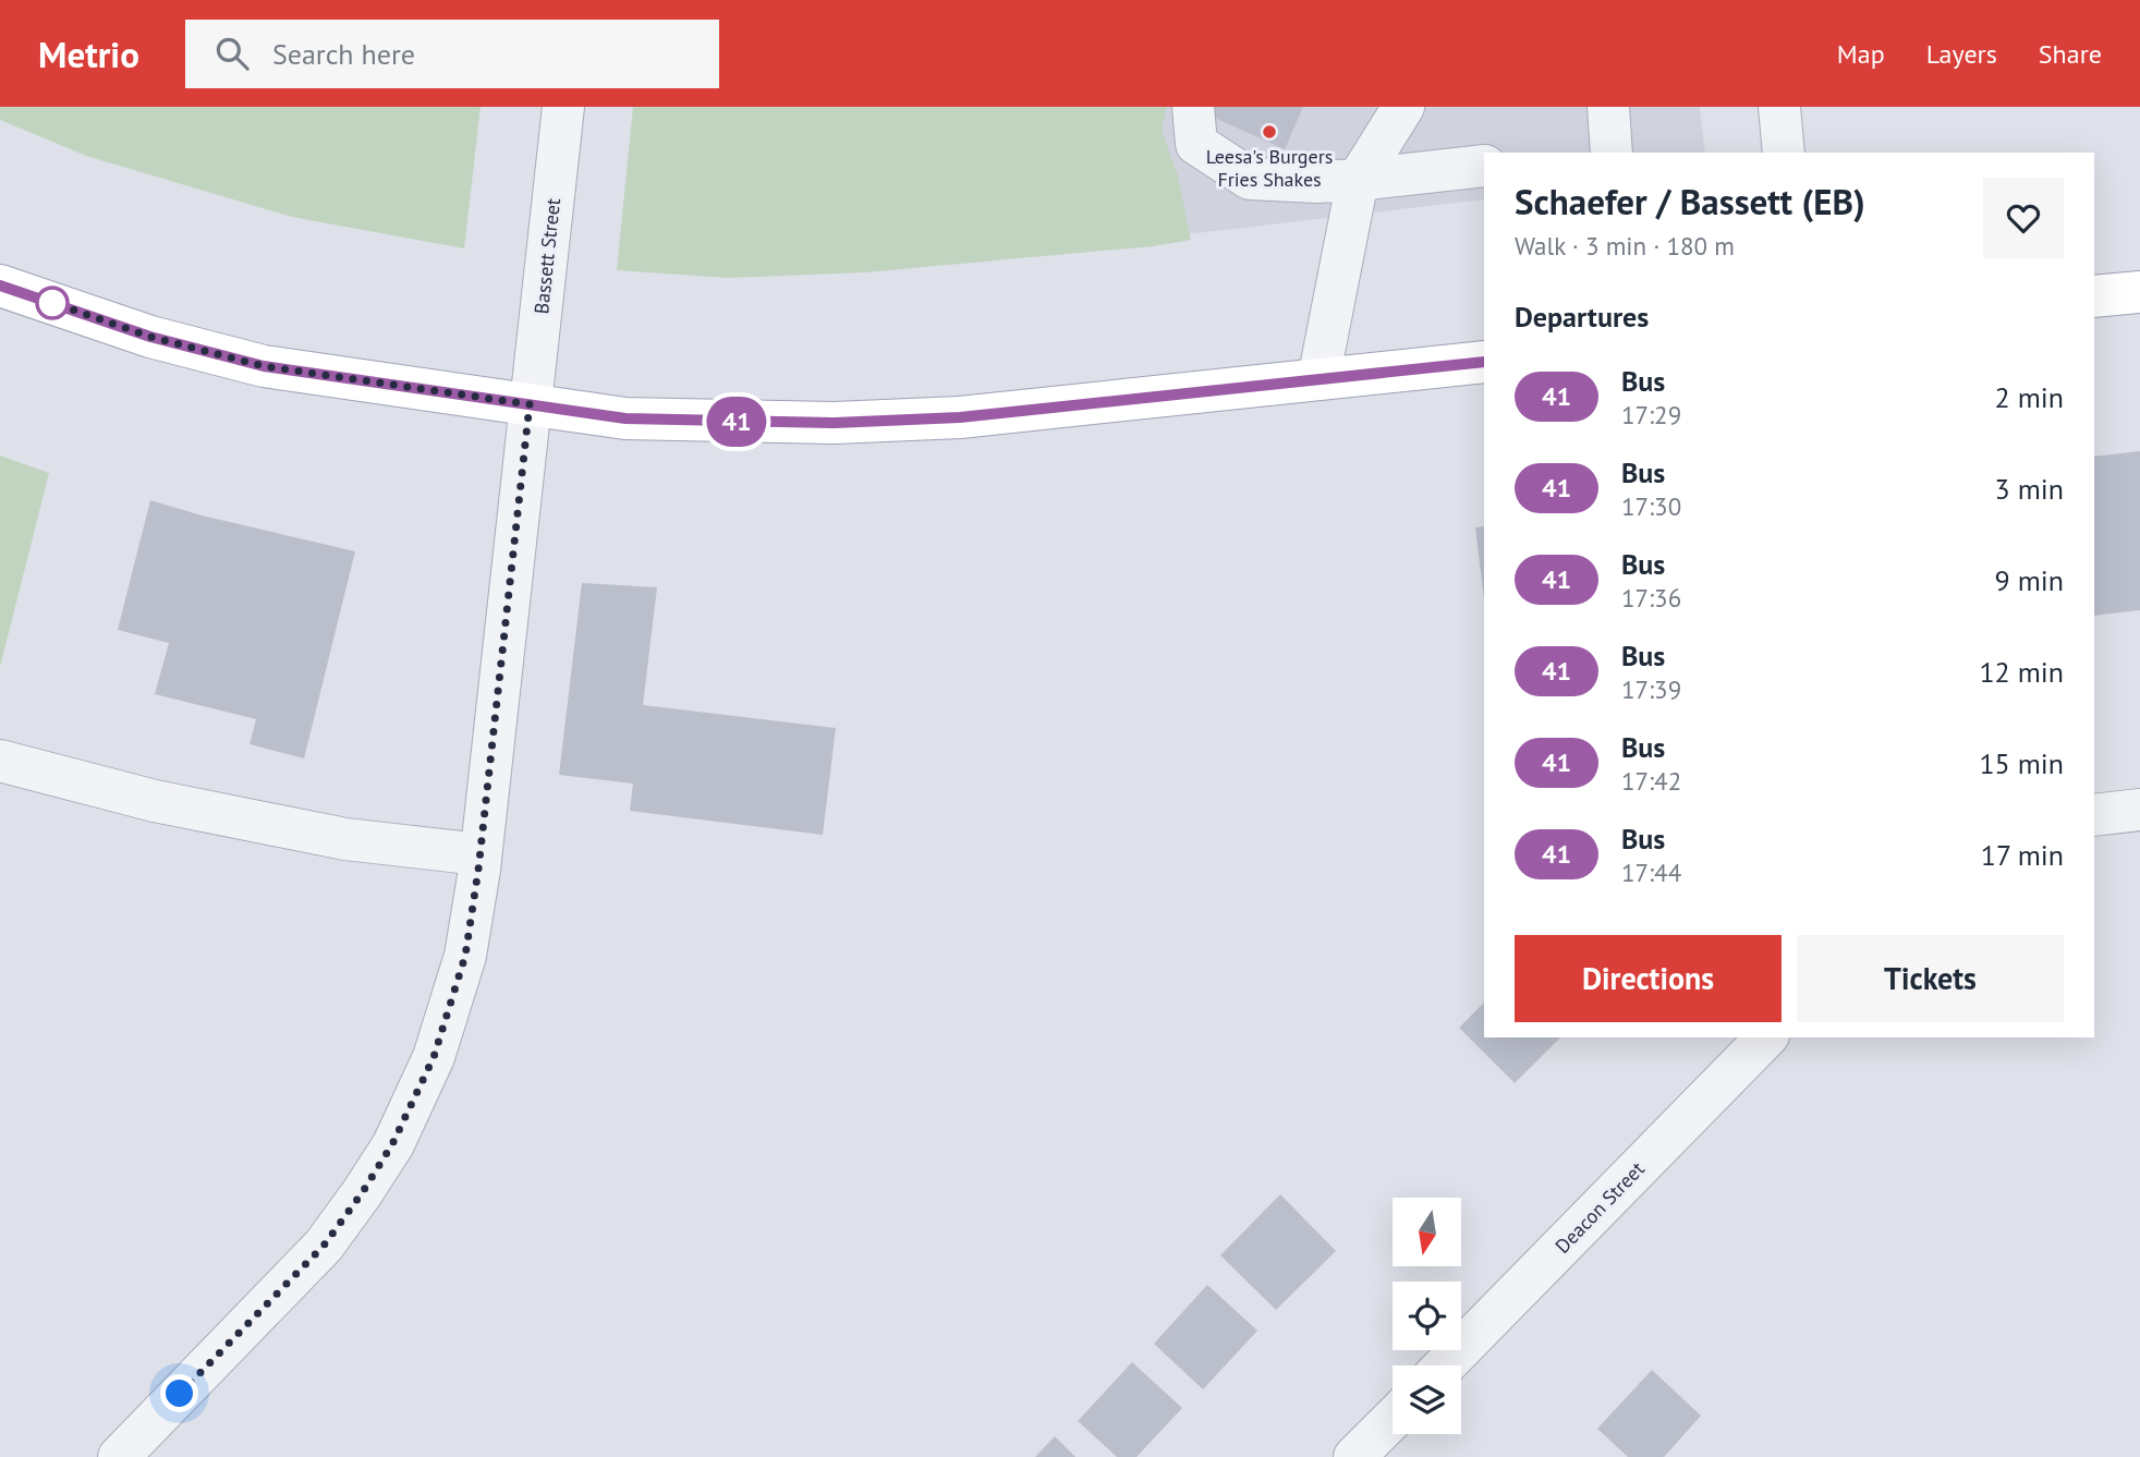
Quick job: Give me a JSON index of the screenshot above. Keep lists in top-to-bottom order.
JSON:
{
  "streets": {
    "street": ["Bassett Street", "Deacon Street"]
  },
  "places": ["Leesa's Burgers Fries Shakes"],
  "lines": ["bus line 41"],
  "north": "bottom",
  "page": {
    "header": "Metrio",
    "search": "Search here",
    "nav": ["Map", "Layers", "Share"],
    "on_map": "41",
    "heading": [
      ["Schaefer / Bassett (EB)", "Walk · 3 min · 180 m"],
      "Departures"
    ],
    "list": [
      {
        "mark": "41",
        "name": "Bus",
        "note": "17:29",
        "value": "2 min"
      },
      {
        "mark": "41",
        "name": "Bus",
        "note": "17:30",
        "value": "3 min"
      },
      {
        "mark": "41",
        "name": "Bus",
        "note": "17:36",
        "value": "9 min"
      },
      {
        "mark": "41",
        "name": "Bus",
        "note": "17:39",
        "value": "12 min"
      },
      {
        "mark": "41",
        "name": "Bus",
        "note": "17:42",
        "value": "15 min"
      },
      {
        "mark": "41",
        "name": "Bus",
        "note": "17:44",
        "value": "17 min"
      }
    ],
    "buttons": ["Directions", "Tickets"]
  }
}
